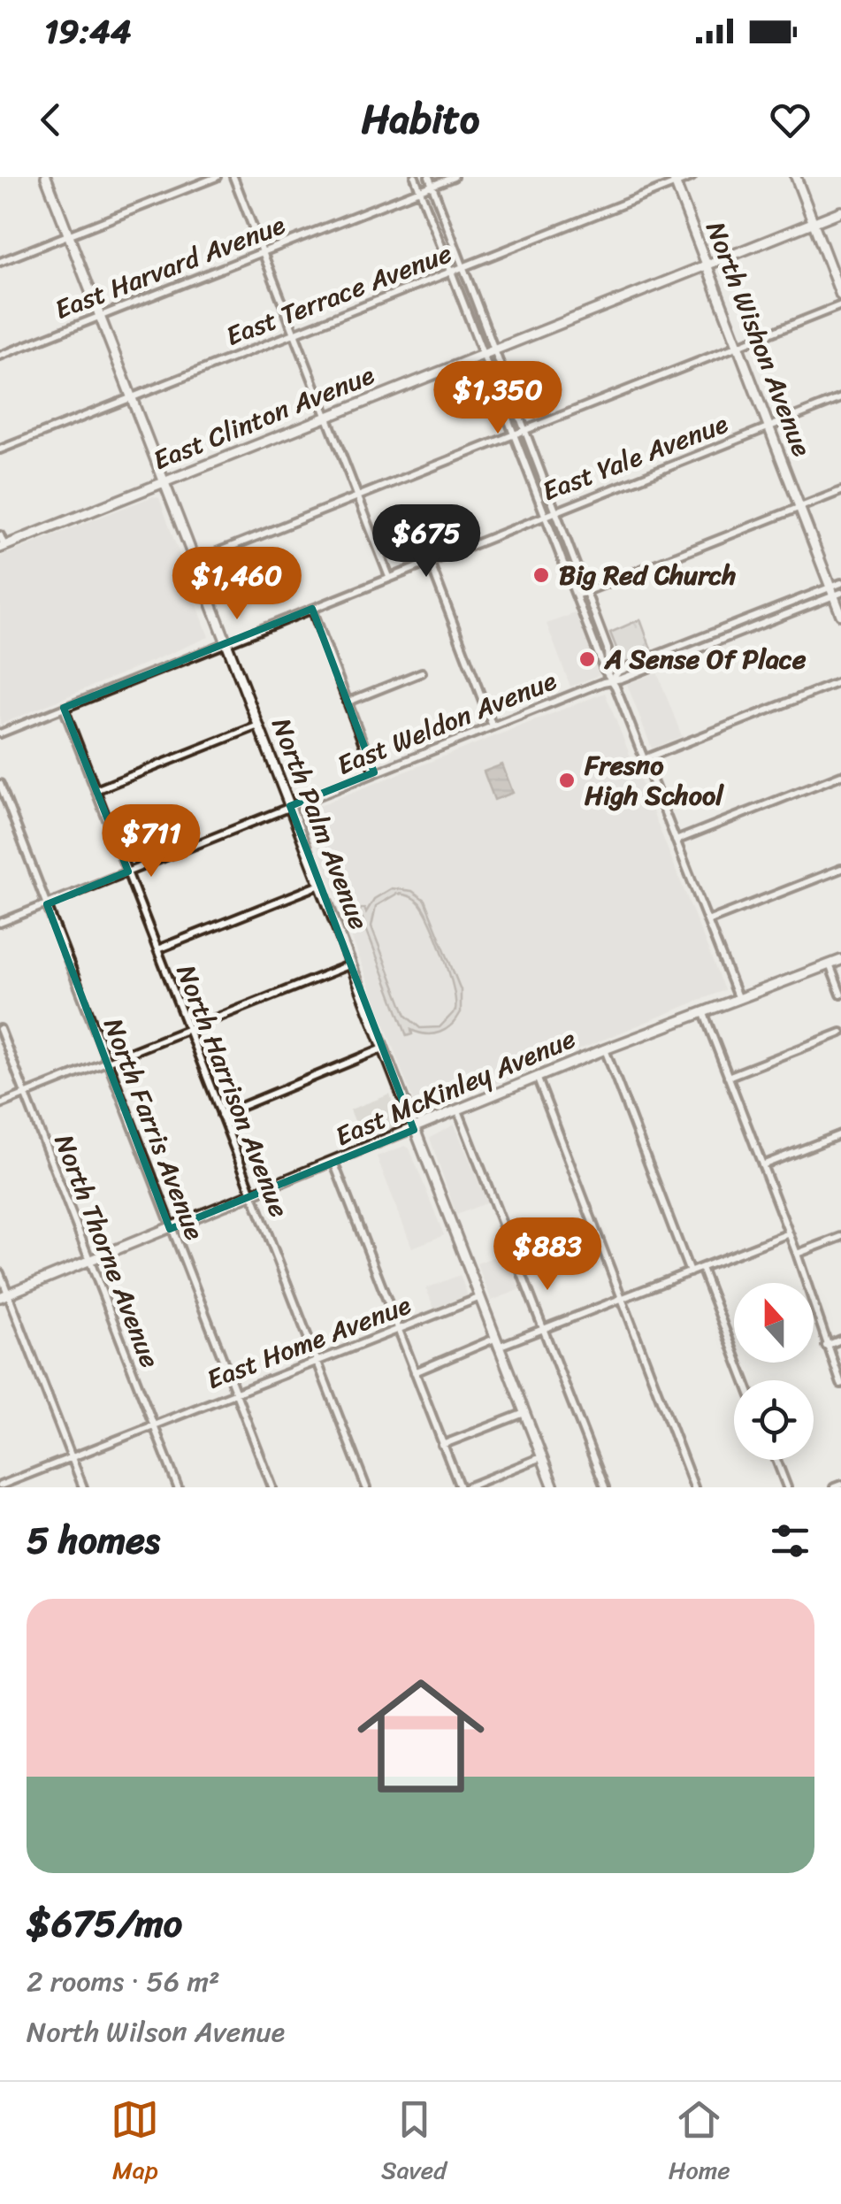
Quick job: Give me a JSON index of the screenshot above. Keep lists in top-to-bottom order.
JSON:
{
  "streets": {
    "main road": [
      "North Wishon Avenue",
      "East Clinton Avenue",
      "North Palm Avenue",
      "East McKinley Avenue"
    ],
    "street": [
      "East Harvard Avenue",
      "East Terrace Avenue",
      "East Yale Avenue",
      "East Weldon Avenue",
      "North Harrison Avenue",
      "North Farris Avenue",
      "North Thorne Avenue",
      "East Home Avenue"
    ]
  },
  "crossings": [
    ["East Harvard Avenue", "North Palm Avenue"],
    ["East Terrace Avenue", "North Wishon Avenue"],
    ["East Terrace Avenue", "North Palm Avenue"],
    ["North Wishon Avenue", "East Clinton Avenue"],
    ["North Wishon Avenue", "East Yale Avenue"],
    ["North Wishon Avenue", "East Weldon Avenue"],
    ["East Clinton Avenue", "North Palm Avenue"],
    ["East Yale Avenue", "North Palm Avenue"],
    ["East Yale Avenue", "North Harrison Avenue"],
    ["East Weldon Avenue", "North Palm Avenue"],
    ["East Weldon Avenue", "North Harrison Avenue"],
    ["East Weldon Avenue", "North Farris Avenue"],
    ["North Palm Avenue", "East McKinley Avenue"],
    ["North Palm Avenue", "East Home Avenue"],
    ["East McKinley Avenue", "North Harrison Avenue"],
    ["East McKinley Avenue", "North Farris Avenue"],
    ["East McKinley Avenue", "North Thorne Avenue"],
    ["North Harrison Avenue", "East Home Avenue"],
    ["North Farris Avenue", "East Home Avenue"],
    ["North Thorne Avenue", "East Home Avenue"]
  ],
  "places": ["Big Red Church", "A Sense Of Place", "Fresno High School"],
  "north": "top",
  "page": {
    "status": "19:44",
    "header": "Habito",
    "price": [
      "$1,350",
      "$675",
      "$1,460",
      "$711",
      "$883"
    ],
    "heading": "5 homes",
    "list": [
      {
        "name": "$675/mo",
        "note": "2 rooms · 56 m² · North Wilson Avenue"
      }
    ],
    "tabs": ["Map", "Saved", "Home"]
  }
}
